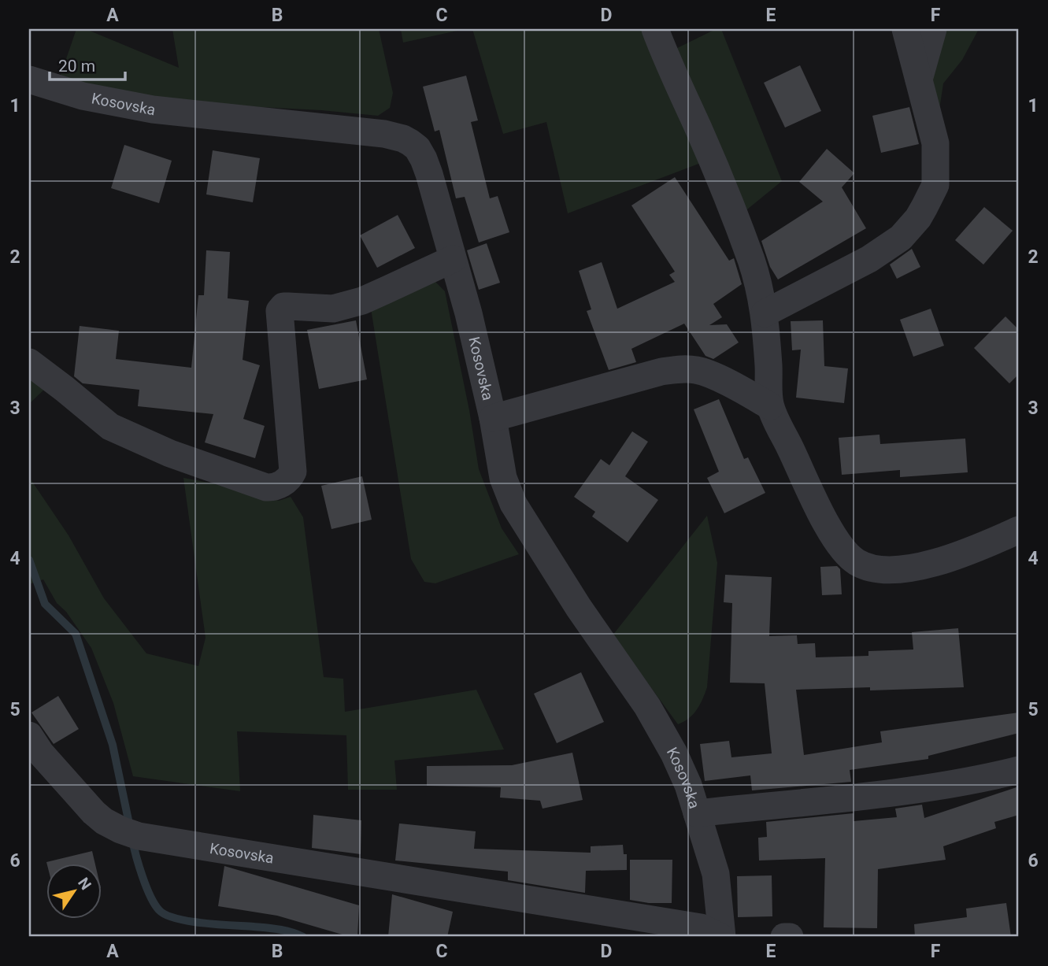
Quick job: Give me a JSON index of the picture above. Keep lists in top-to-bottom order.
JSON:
{
  "streets": {
    "street": ["Kosovska"]
  },
  "scale_bar": "20 m",
  "north": "top right",
  "grid": {
    "columns": [
      "A",
      "B",
      "C",
      "D",
      "E",
      "F"
    ],
    "rows": [
      "1",
      "2",
      "3",
      "4",
      "5",
      "6"
    ]
  }
}
